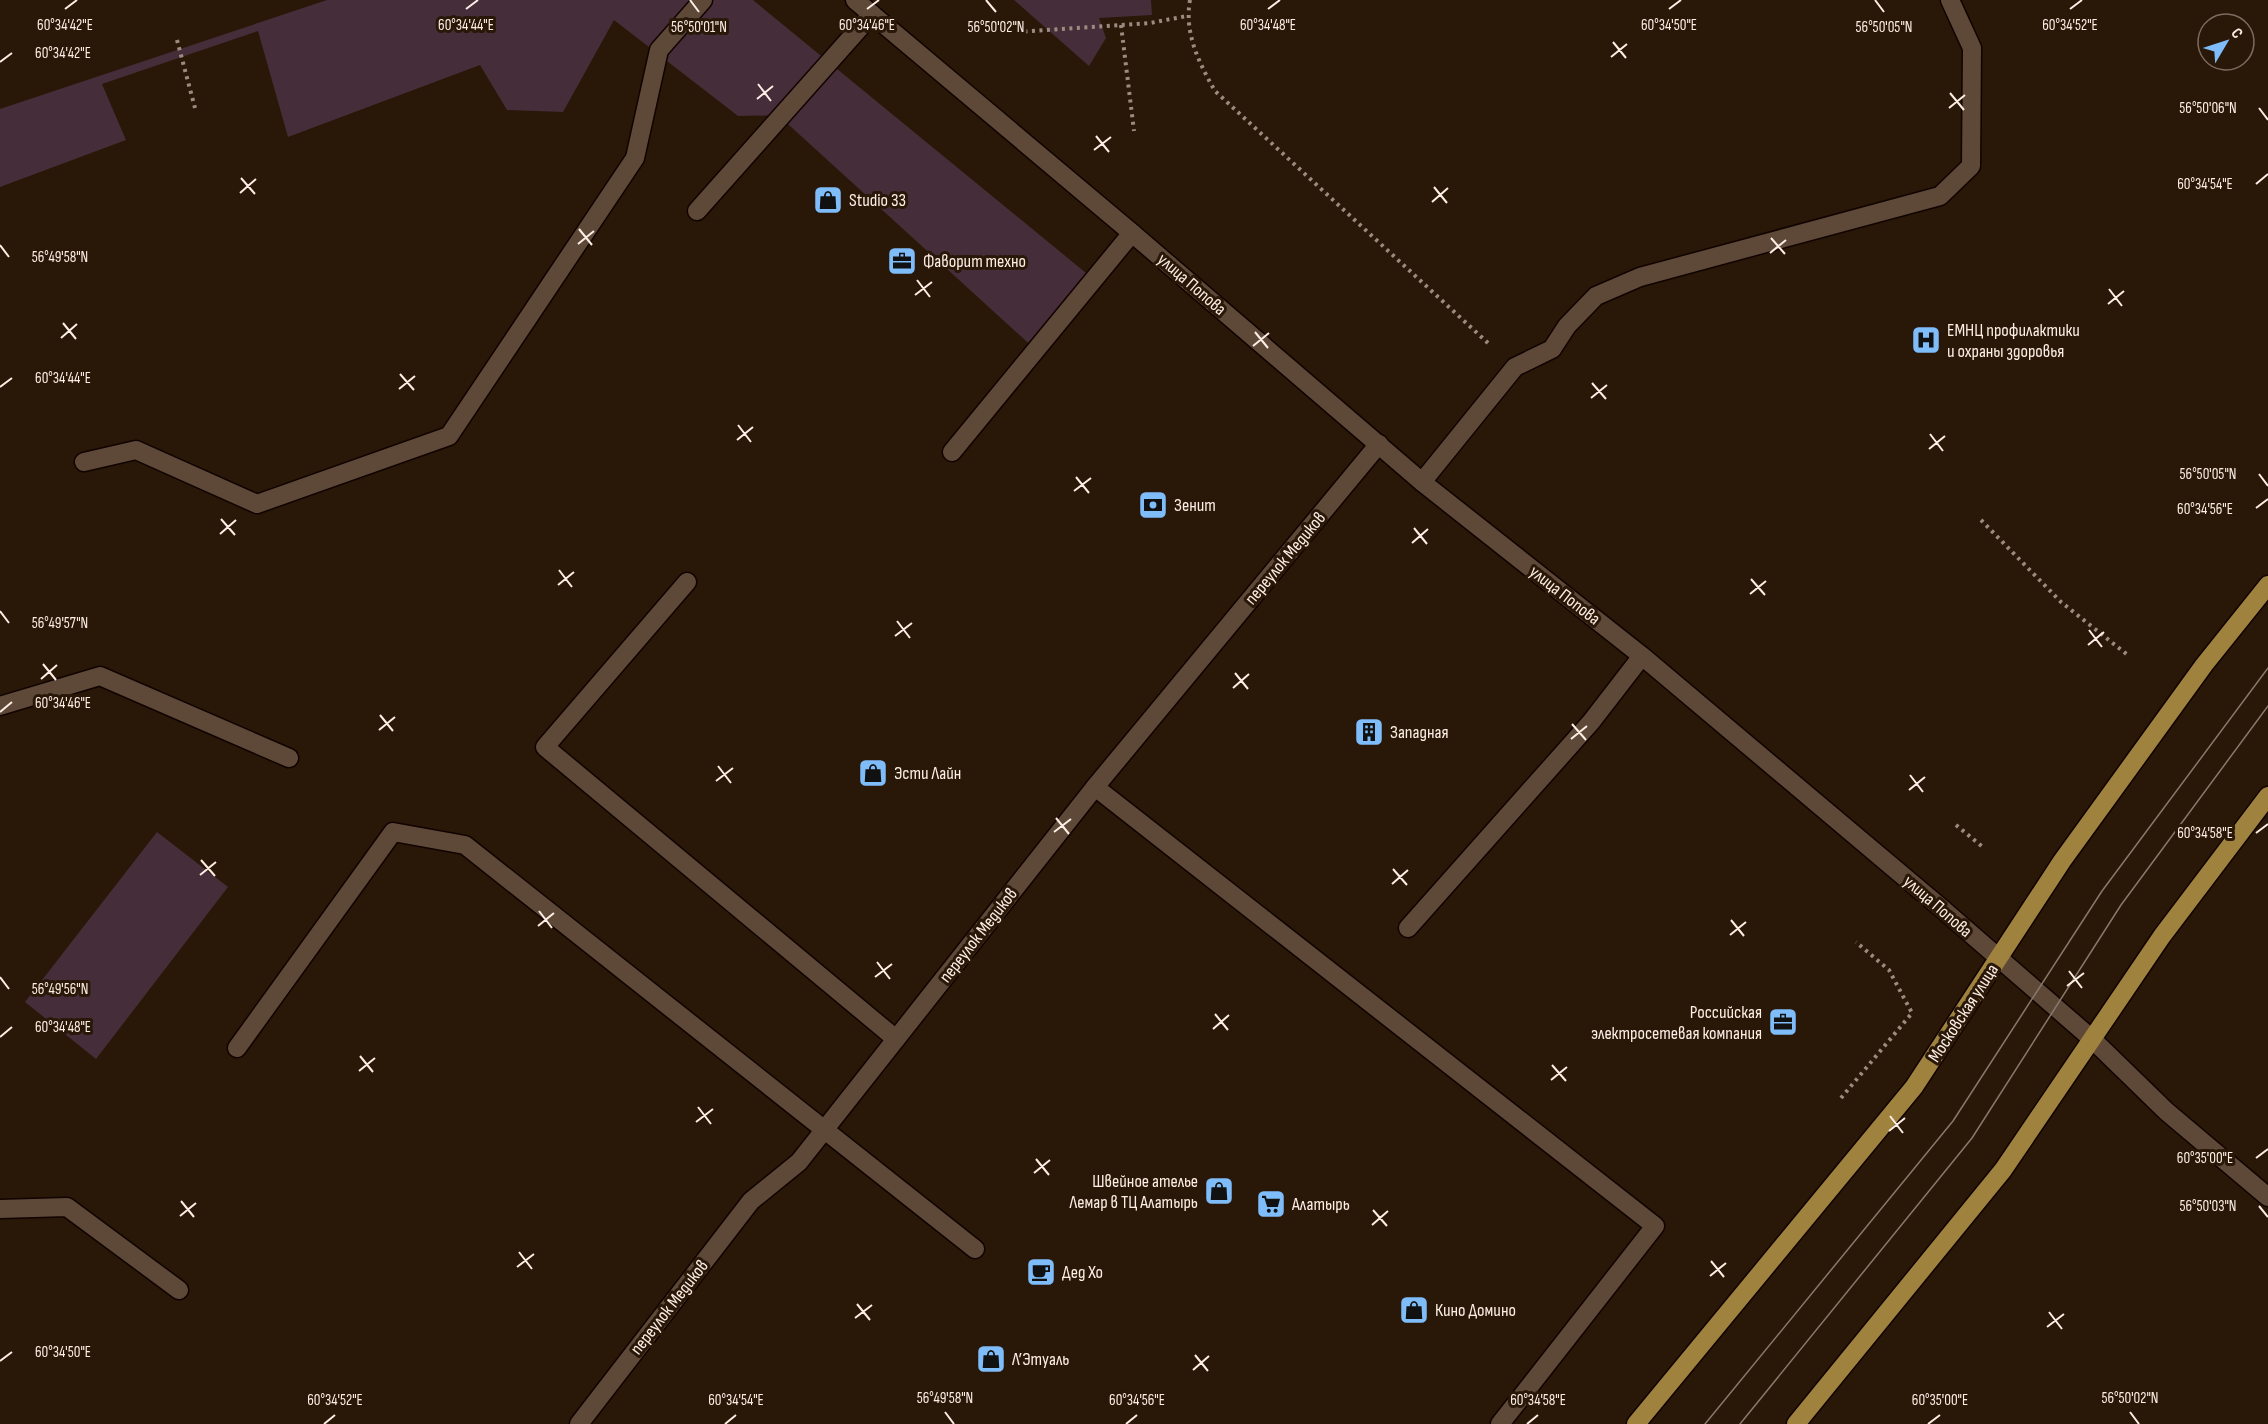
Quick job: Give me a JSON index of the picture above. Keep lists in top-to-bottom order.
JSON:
{
  "streets": {
    "main road": ["Московская улица"],
    "street": ["улица Попова", "переулок Медиков"]
  },
  "crossings": [
    ["улица Попова", "переулок Медиков"],
    ["улица Попова", "Московская улица"]
  ],
  "places": {
    "shop": [
      "Studio 33",
      "Эсти Лайн",
      "Швейное ателье Лемар в ТЦ Алатырь",
      "Кино Домино",
      "Л’Этуаль"
    ],
    "office": ["Фаворит техно", "Российская электросетевая компания"],
    "hospital": ["ЕМНЦ профилактики и охраны здоровья"],
    "bank": ["Зенит"],
    "building": ["Западная"],
    "supermarket": ["Алатырь"],
    "cafe": ["Дед Хо"]
  },
  "north": "top right",
  "coordinates": [
    "60°34'42\"E",
    "60°34'44\"E",
    "60°34'48\"E",
    "60°34'52\"E",
    "60°34'46\"E",
    "60°34'50\"E",
    "56°50'01\"N",
    "56°50'02\"N",
    "56°50'05\"N",
    "56°50'06\"N",
    "60°34'54\"E",
    "56°49'58\"N",
    "60°34'56\"E",
    "56°49'57\"N",
    "60°34'58\"E",
    "56°49'56\"N",
    "60°35'00\"E",
    "56°50'03\"N"
  ]
}
